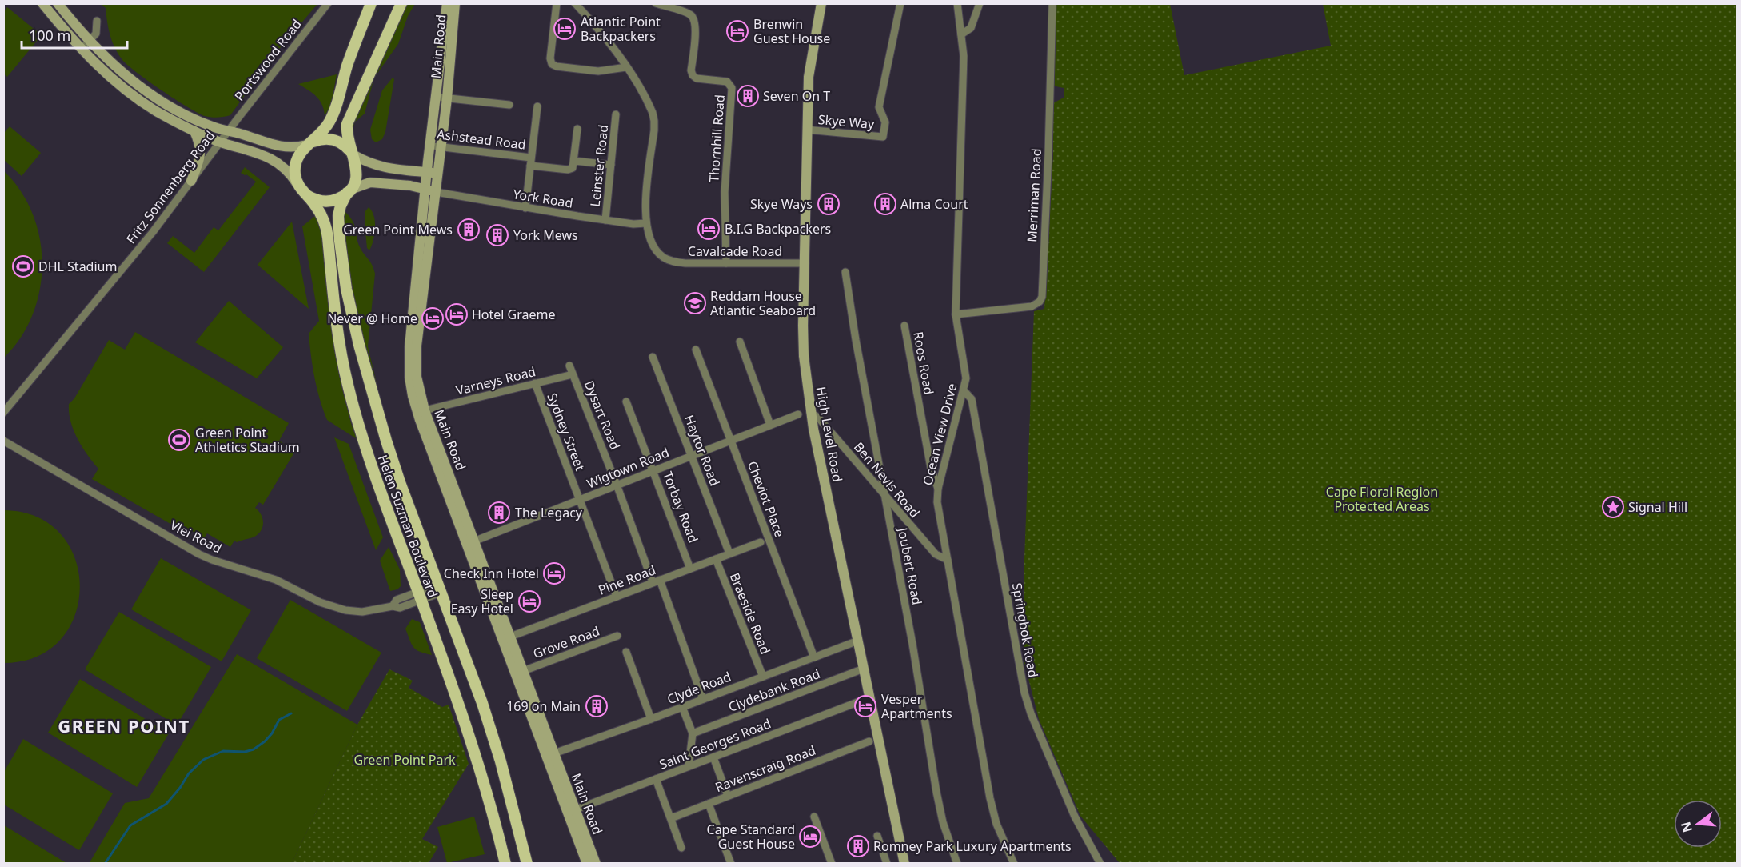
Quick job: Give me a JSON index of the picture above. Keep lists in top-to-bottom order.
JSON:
{
  "streets": {
    "main road": ["Helen Suzman Boulevard"],
    "street": [
      "Main Road",
      "Portswood Road",
      "Skye Way",
      "Thornhill Road",
      "Ashstead Road",
      "Leinster Road",
      "Fritz Sonnenberg Road",
      "Merriman Road",
      "York Road",
      "Cavalcade Road",
      "Roos Road",
      "Varneys Road",
      "Dysart Road",
      "Sydney Street",
      "High Level Road",
      "Ocean View Drive",
      "Haytor Road",
      "Wigtown Road",
      "Ben Nevis Road",
      "Cheviot Place",
      "Torbay Road",
      "Vlei Road",
      "Joubert Road",
      "Pine Road",
      "Braeside Road",
      "Springbok Road",
      "Grove Road",
      "Clyde Road",
      "Clydebank Road",
      "Saint Georges Road",
      "Ravenscraig Road"
    ]
  },
  "crossings": [
    ["Main Road", "Ashstead Road"],
    ["Main Road", "York Road"],
    ["Main Road", "Varneys Road"],
    ["Main Road", "Wigtown Road"],
    ["Main Road", "Pine Road"],
    ["Main Road", "Grove Road"],
    ["Main Road", "Clyde Road"],
    ["Main Road", "Saint Georges Road"],
    ["Portswood Road", "Fritz Sonnenberg Road"],
    ["Skye Way", "High Level Road"],
    ["Thornhill Road", "Cavalcade Road"],
    ["Ashstead Road", "Leinster Road"],
    ["Leinster Road", "York Road"],
    ["Merriman Road", "Ocean View Drive"],
    ["York Road", "Cavalcade Road"],
    ["Cavalcade Road", "High Level Road"],
    ["Roos Road", "Ocean View Drive"],
    ["Varneys Road", "Dysart Road"],
    ["Varneys Road", "Sydney Street"],
    ["Dysart Road", "Wigtown Road"],
    ["Dysart Road", "Pine Road"],
    ["Dysart Road", "Clyde Road"],
    ["Sydney Street", "Wigtown Road"],
    ["Sydney Street", "Pine Road"],
    ["High Level Road", "Ben Nevis Road"],
    ["High Level Road", "Clyde Road"],
    ["High Level Road", "Clydebank Road"],
    ["High Level Road", "Saint Georges Road"],
    ["Ocean View Drive", "Ben Nevis Road"],
    ["Ocean View Drive", "Springbok Road"],
    ["Haytor Road", "Wigtown Road"],
    ["Haytor Road", "Pine Road"],
    ["Wigtown Road", "Cheviot Place"],
    ["Wigtown Road", "Torbay Road"],
    ["Ben Nevis Road", "Joubert Road"],
    ["Cheviot Place", "Clyde Road"],
    ["Torbay Road", "Pine Road"],
    ["Helen Suzman Boulevard", "Vlei Road"],
    ["Pine Road", "Braeside Road"],
    ["Braeside Road", "Clyde Road"]
  ],
  "districts": ["GREEN POINT"],
  "parks": ["Cape Floral Region Protected Areas", "Green Point Park"],
  "places": {
    "hotel": [
      "Atlantic Point Backpackers",
      "Brenwin Guest House",
      "B.I.G Backpackers",
      "Hotel Graeme",
      "Never @ Home",
      "Check Inn Hotel",
      "Sleep Easy Hotel",
      "Vesper Apartments",
      "Cape Standard Guest House"
    ],
    "building": [
      "Seven On T",
      "Skye Ways",
      "Alma Court",
      "Green Point Mews",
      "York Mews",
      "The Legacy",
      "169 on Main",
      "Romney Park Luxury Apartments"
    ],
    "sports": ["DHL Stadium", "Green Point Athletics Stadium"],
    "school or university": ["Reddam House Atlantic Seaboard"],
    "place": ["Signal Hill"]
  },
  "scale_bar": "100 m",
  "north": "left"
}
